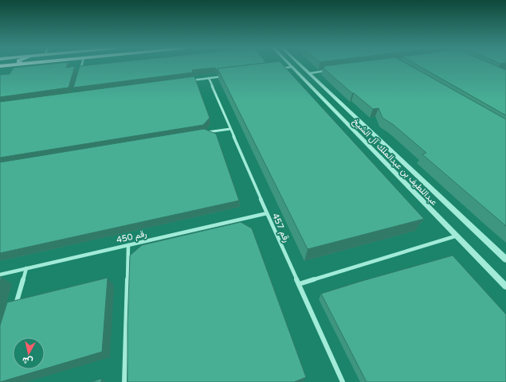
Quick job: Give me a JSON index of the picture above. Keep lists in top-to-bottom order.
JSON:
{
  "streets": {
    "street": ["عبداللطيف بن عبدالملك آل الشيخ", "رقم 457", "رقم 450"]
  },
  "crossings": [
    ["رقم 457", "رقم 450"]
  ],
  "north": "bottom"
}
